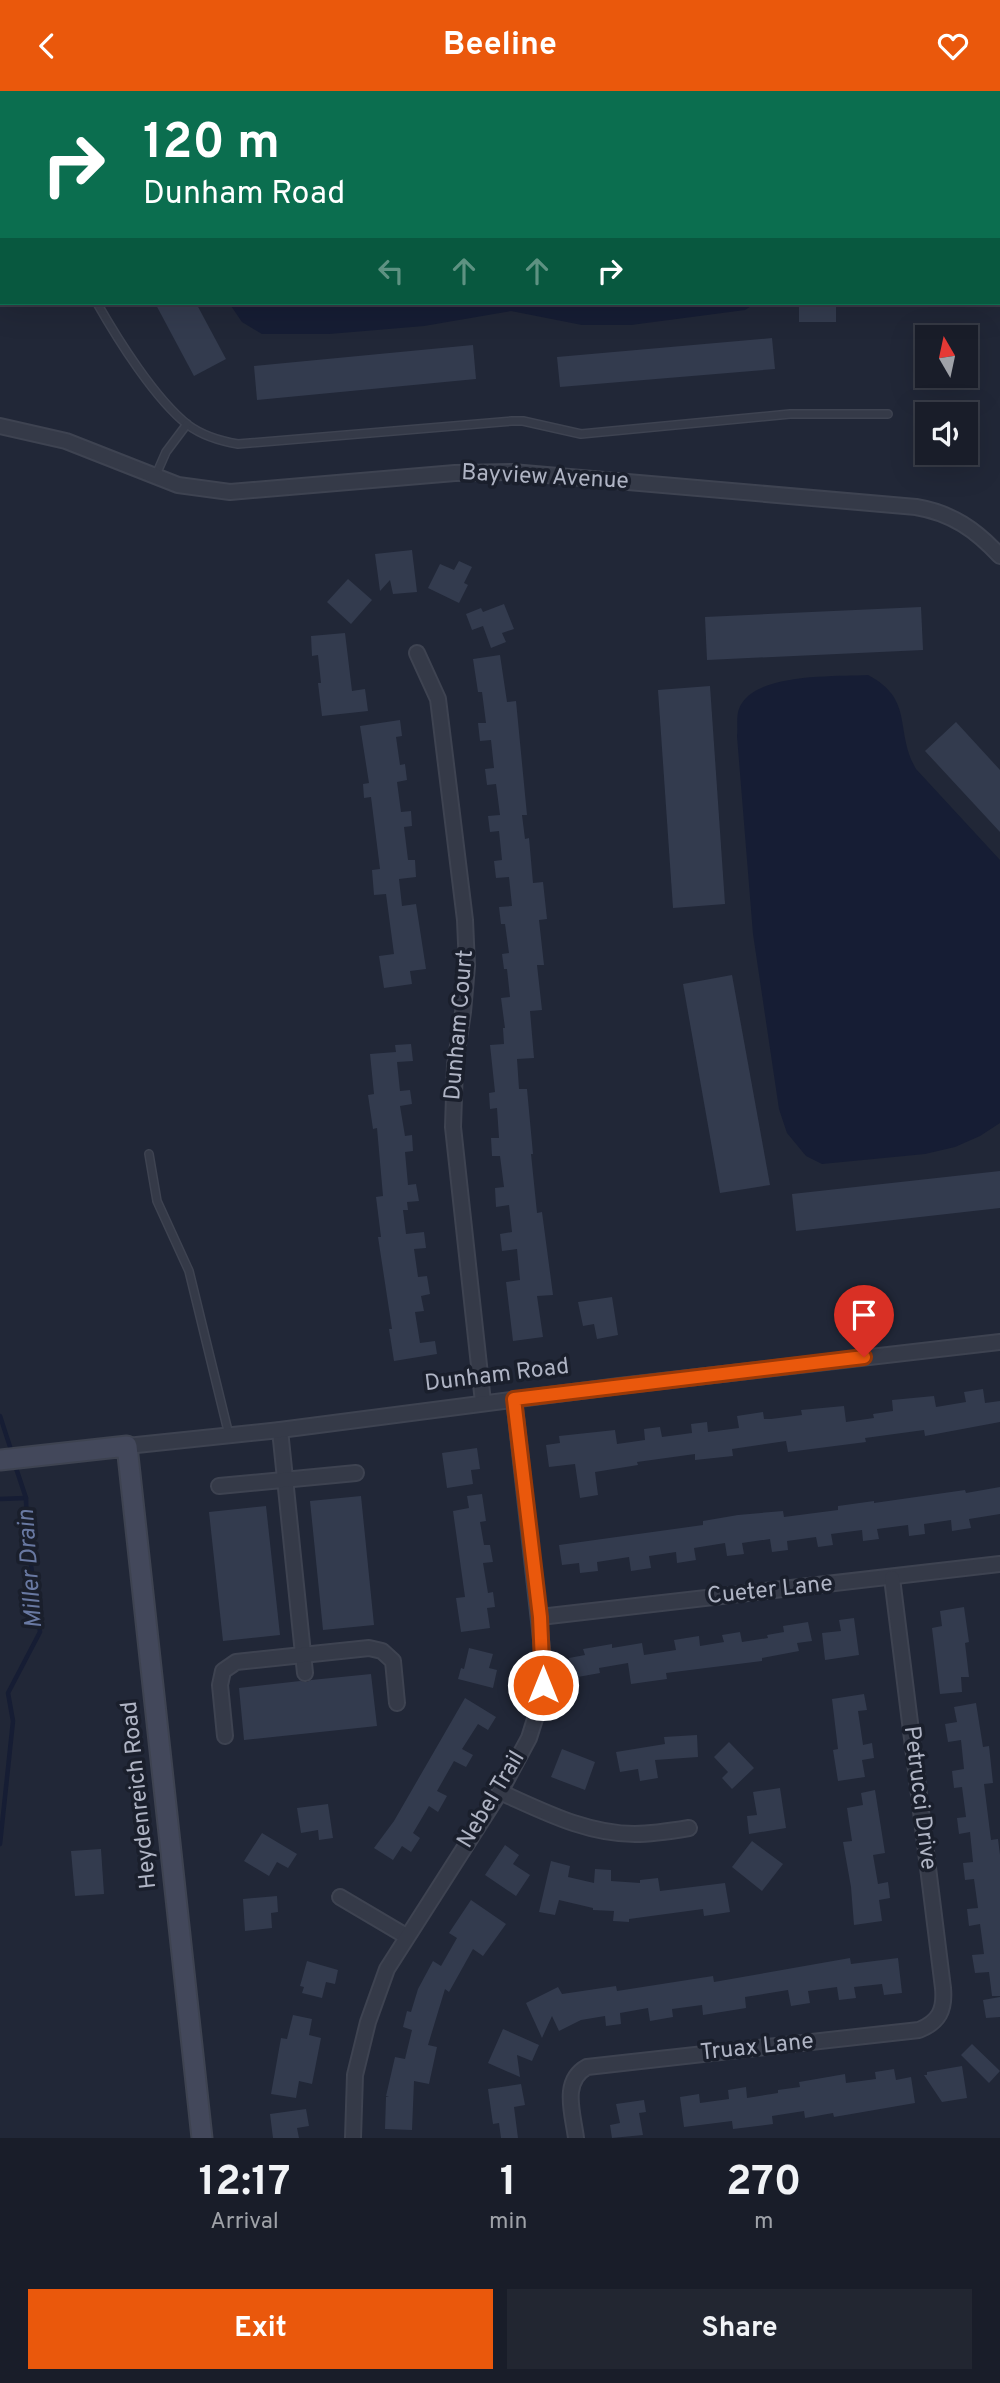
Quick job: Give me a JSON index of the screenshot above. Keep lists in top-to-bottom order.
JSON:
{
  "streets": {
    "street": [
      "Bayview Avenue",
      "Dunham Court",
      "Dunham Road",
      "Cueter Lane",
      "Heydenreich Road",
      "Petrucci Drive",
      "Nebel Trail",
      "Truax Lane"
    ]
  },
  "crossings": [
    ["Dunham Court", "Dunham Road"],
    ["Dunham Road", "Heydenreich Road"],
    ["Dunham Road", "Nebel Trail"],
    ["Cueter Lane", "Petrucci Drive"],
    ["Cueter Lane", "Nebel Trail"],
    ["Petrucci Drive", "Truax Lane"]
  ],
  "water": ["Miller Drain"],
  "north": "top",
  "page": {
    "header": "Beeline",
    "turn": ["120 m", "Dunham Road"],
    "eta": [
      "12:17",
      "Arrival",
      "1",
      "min",
      "270",
      "m"
    ],
    "buttons": ["Exit", "Share"]
  }
}
